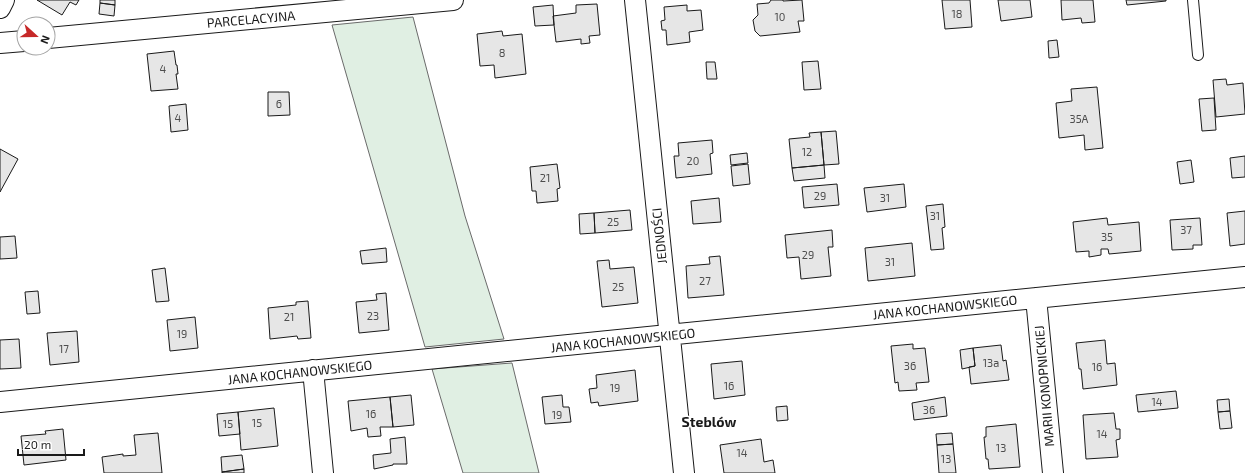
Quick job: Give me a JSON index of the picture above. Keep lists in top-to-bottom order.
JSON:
{
  "streets": {
    "street": [
      "PARCELACYJNA",
      "JEDNOŚCI",
      "JANA KOCHANOWSKIEGO",
      "MARII KONOPNICKIEJ"
    ]
  },
  "crossings": [
    ["JEDNOŚCI", "JANA KOCHANOWSKIEGO"],
    ["JANA KOCHANOWSKIEGO", "MARII KONOPNICKIEJ"]
  ],
  "districts": ["Steblów"],
  "house_numbers": [
    "18",
    "10",
    "8",
    "4",
    "6",
    "4",
    "35A",
    "12",
    "20",
    "21",
    "29",
    "31",
    "31",
    "25",
    "37",
    "35",
    "29",
    "31",
    "27",
    "25",
    "23",
    "21",
    "19",
    "17",
    "13a",
    "36",
    "16",
    "16",
    "19",
    "14",
    "36",
    "16",
    "19",
    "15",
    "15",
    "14",
    "13",
    "14",
    "13"
  ],
  "scale_bar": "20 m",
  "north": "right"
}
